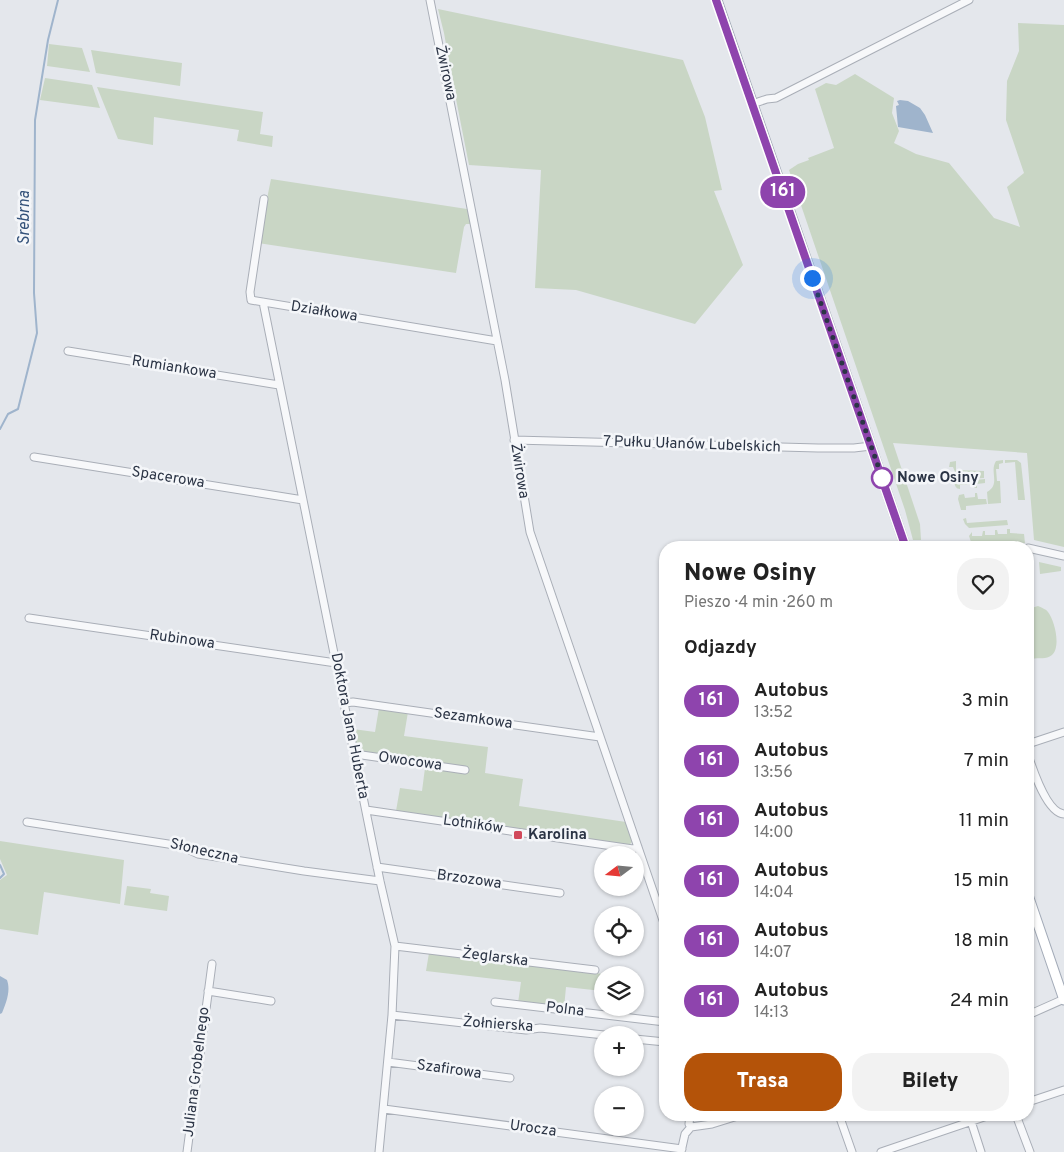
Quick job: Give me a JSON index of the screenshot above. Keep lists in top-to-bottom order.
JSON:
{
  "streets": {
    "street": [
      "Żwirowa",
      "Działkowa",
      "Rumiankowa",
      "7 Pułku Ułanów Lubelskich",
      "Spacerowa",
      "Rubinowa",
      "Sezamkowa",
      "Doktora Jana Huberta",
      "Owocowa",
      "Lotników",
      "Słoneczna",
      "Brzozowa",
      "Żeglarska",
      "Polna",
      "Żołnierska",
      "Szafirowa",
      "Juliana Grobelnego",
      "Urocza"
    ]
  },
  "crossings": [
    ["Żwirowa", "Działkowa"],
    ["Żwirowa", "7 Pułku Ułanów Lubelskich"],
    ["Żwirowa", "Sezamkowa"],
    ["Działkowa", "Doktora Jana Huberta"],
    ["Rumiankowa", "Doktora Jana Huberta"],
    ["Spacerowa", "Doktora Jana Huberta"],
    ["Rubinowa", "Doktora Jana Huberta"],
    ["Sezamkowa", "Doktora Jana Huberta"],
    ["Doktora Jana Huberta", "Owocowa"],
    ["Doktora Jana Huberta", "Lotników"],
    ["Doktora Jana Huberta", "Słoneczna"],
    ["Doktora Jana Huberta", "Brzozowa"],
    ["Doktora Jana Huberta", "Żeglarska"],
    ["Doktora Jana Huberta", "Żołnierska"],
    ["Doktora Jana Huberta", "Szafirowa"],
    ["Doktora Jana Huberta", "Urocza"]
  ],
  "water": ["Srebrna"],
  "places": {
    "other": ["Nowe Osiny"],
    "transit": ["Karolina"]
  },
  "lines": ["bus line 161"],
  "north": "left",
  "page": {
    "on_map": "161",
    "heading": [
      ["Nowe Osiny", "Pieszo · 4 min · 260 m"],
      "Odjazdy"
    ],
    "list": [
      {
        "mark": "161",
        "name": "Autobus",
        "note": "13:52",
        "value": "3 min"
      },
      {
        "mark": "161",
        "name": "Autobus",
        "note": "13:56",
        "value": "7 min"
      },
      {
        "mark": "161",
        "name": "Autobus",
        "note": "14:00",
        "value": "11 min"
      },
      {
        "mark": "161",
        "name": "Autobus",
        "note": "14:04",
        "value": "15 min"
      },
      {
        "mark": "161",
        "name": "Autobus",
        "note": "14:07",
        "value": "18 min"
      },
      {
        "mark": "161",
        "name": "Autobus",
        "note": "14:13",
        "value": "24 min"
      }
    ],
    "map_buttons": ["+", "−"],
    "buttons": ["Trasa", "Bilety"]
  }
}
